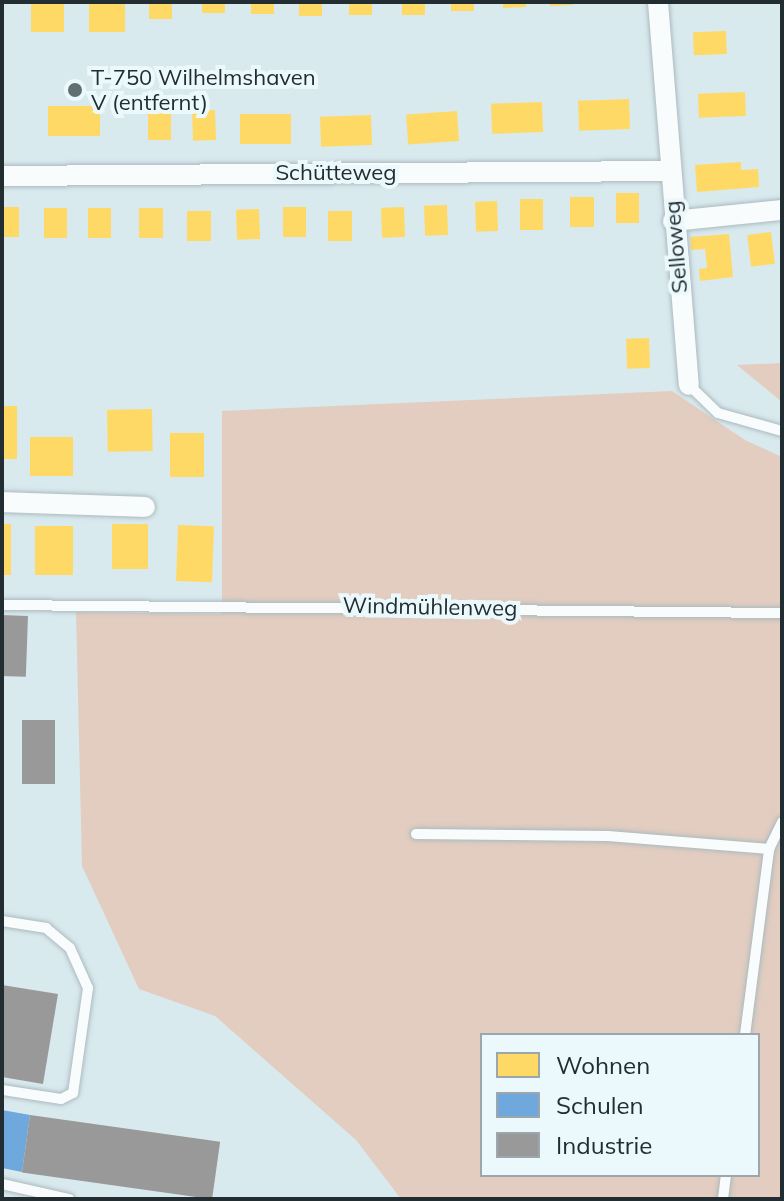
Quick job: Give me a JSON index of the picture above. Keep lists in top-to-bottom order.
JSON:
{
  "streets": {
    "street": ["Schütteweg", "Selloweg"],
    "lane": ["Windmühlenweg"]
  },
  "crossings": [
    ["Schütteweg", "Selloweg"]
  ],
  "places": ["T-750 Wilhelmshaven V (entfernt)"],
  "legend": ["Wohnen", "Schulen", "Industrie"]
}
